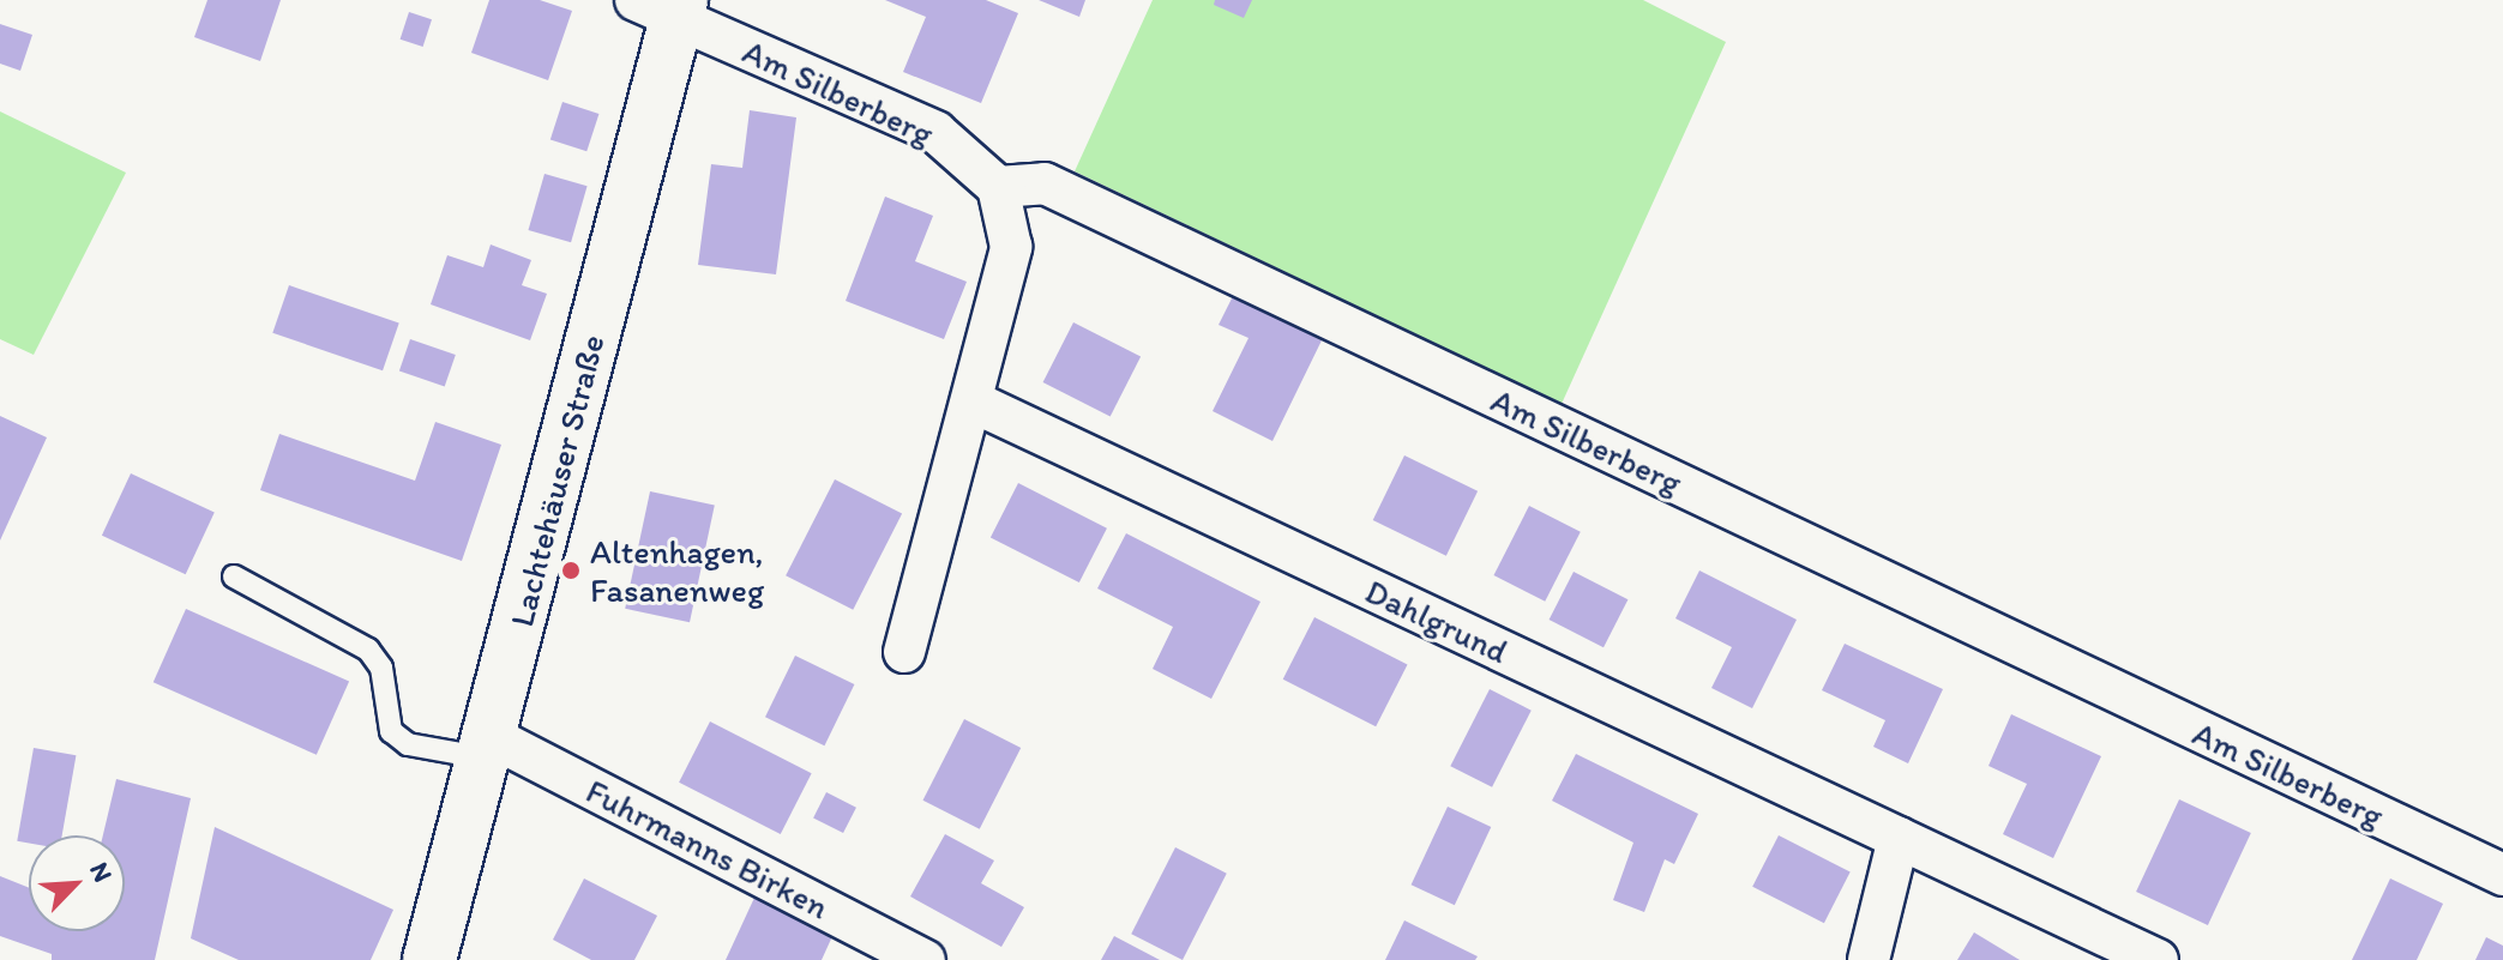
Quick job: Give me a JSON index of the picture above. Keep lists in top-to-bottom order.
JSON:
{
  "streets": {
    "street": [
      "Am Silberberg",
      "Lachtehäuser Straße",
      "Dahlgrund",
      "Fuhrmanns Birken"
    ]
  },
  "crossings": [
    ["Am Silberberg", "Lachtehäuser Straße"],
    ["Lachtehäuser Straße", "Fuhrmanns Birken"]
  ],
  "places": ["Altenhagen, Fasanenweg"],
  "north": "top right"
}
